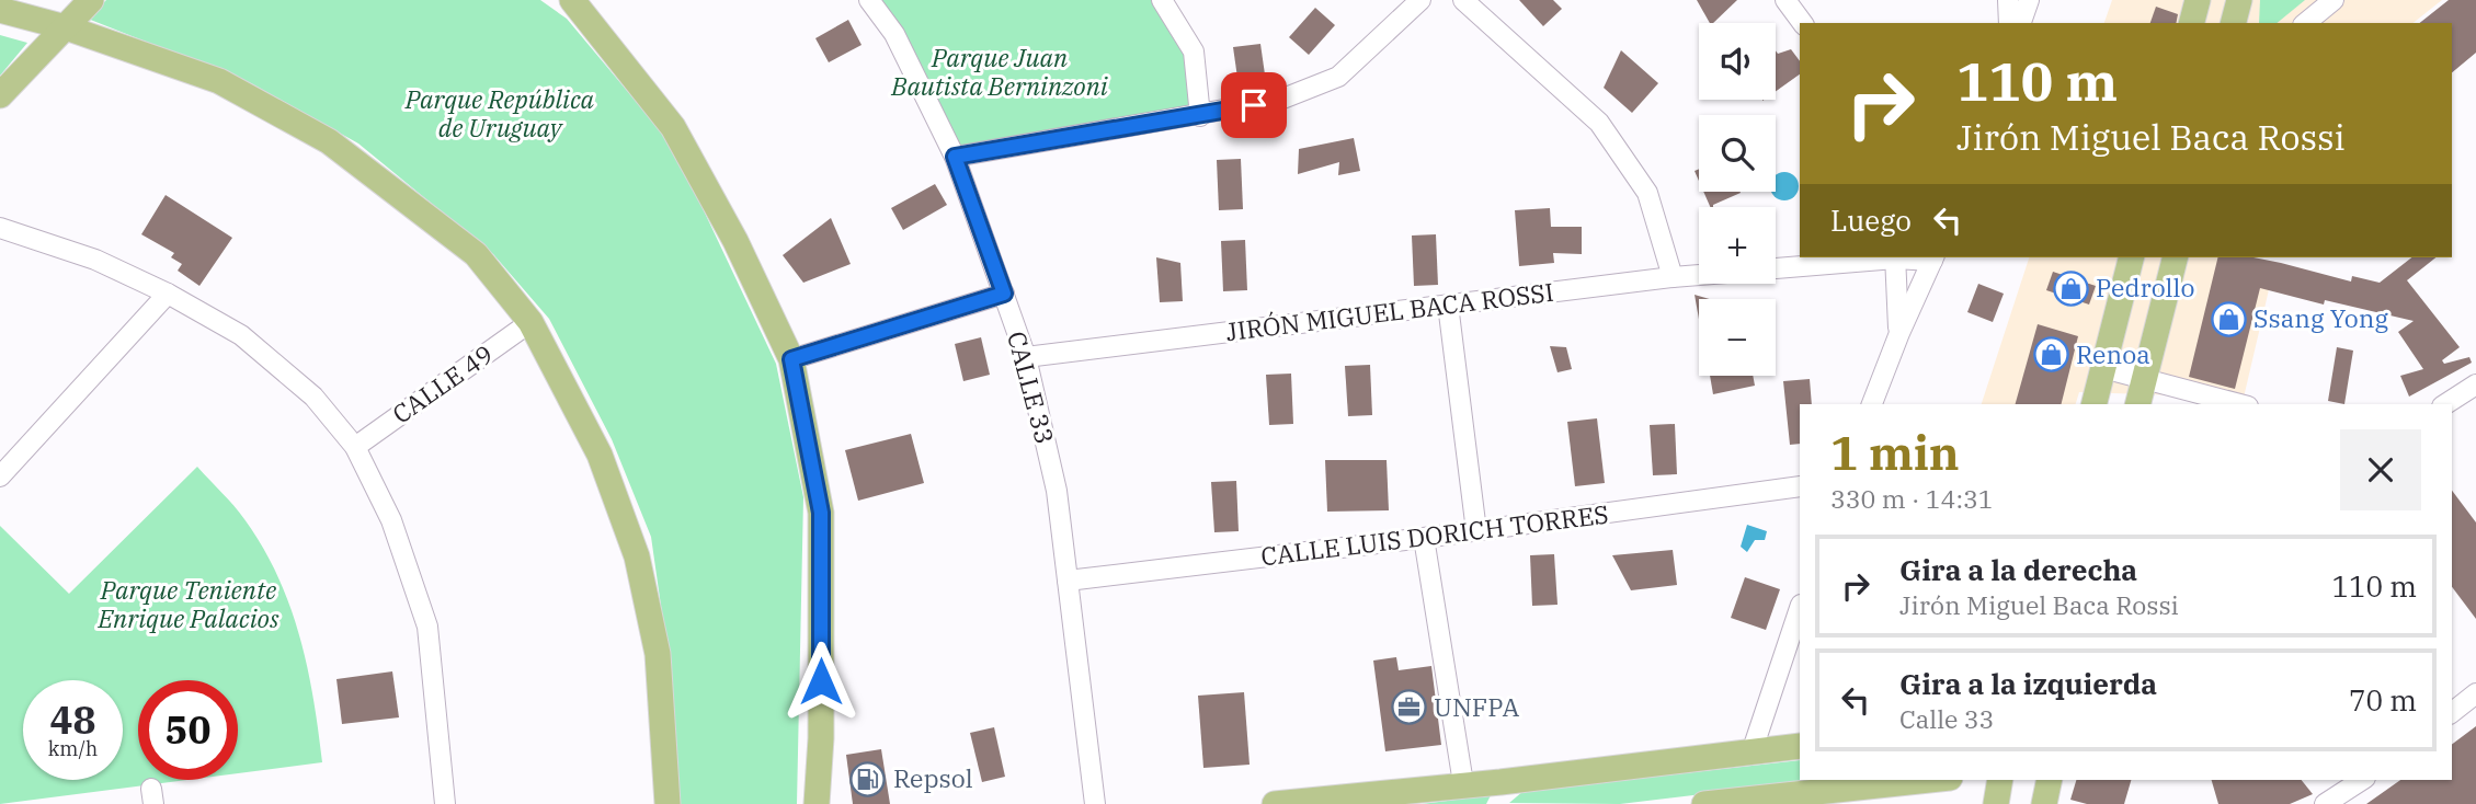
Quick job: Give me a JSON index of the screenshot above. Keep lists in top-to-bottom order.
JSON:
{
  "streets": {
    "street": [
      "JIRÓN MIGUEL BACA ROSSI",
      "CALLE 49",
      "CALLE 33",
      "CALLE LUIS DORICH TORRES"
    ]
  },
  "crossings": [
    ["JIRÓN MIGUEL BACA ROSSI", "CALLE 33"],
    ["CALLE 33", "CALLE LUIS DORICH TORRES"]
  ],
  "parks": ["Parque Juan Bautista Berninzoni", "Parque República de Uruguay", "Parque Teniente Enrique Palacios"],
  "places": {
    "shop": ["Pedrollo", "Ssang Yong", "Renoa"],
    "office": ["UNFPA"],
    "fuel station": ["Repsol"]
  },
  "page": {
    "map_buttons": ["+", "−"],
    "turn": ["110 m", "Jirón Miguel Baca Rossi"],
    "then": "Luego",
    "heading": ["1 min", "330 m · 14:31"],
    "list": [
      {
        "name": "Gira a la derecha",
        "note": "Jirón Miguel Baca Rossi",
        "value": "110 m"
      },
      {
        "name": "Gira a la izquierda",
        "note": "Calle 33",
        "value": "70 m"
      }
    ],
    "speed": "48 km/h",
    "limit": "50"
  }
}
